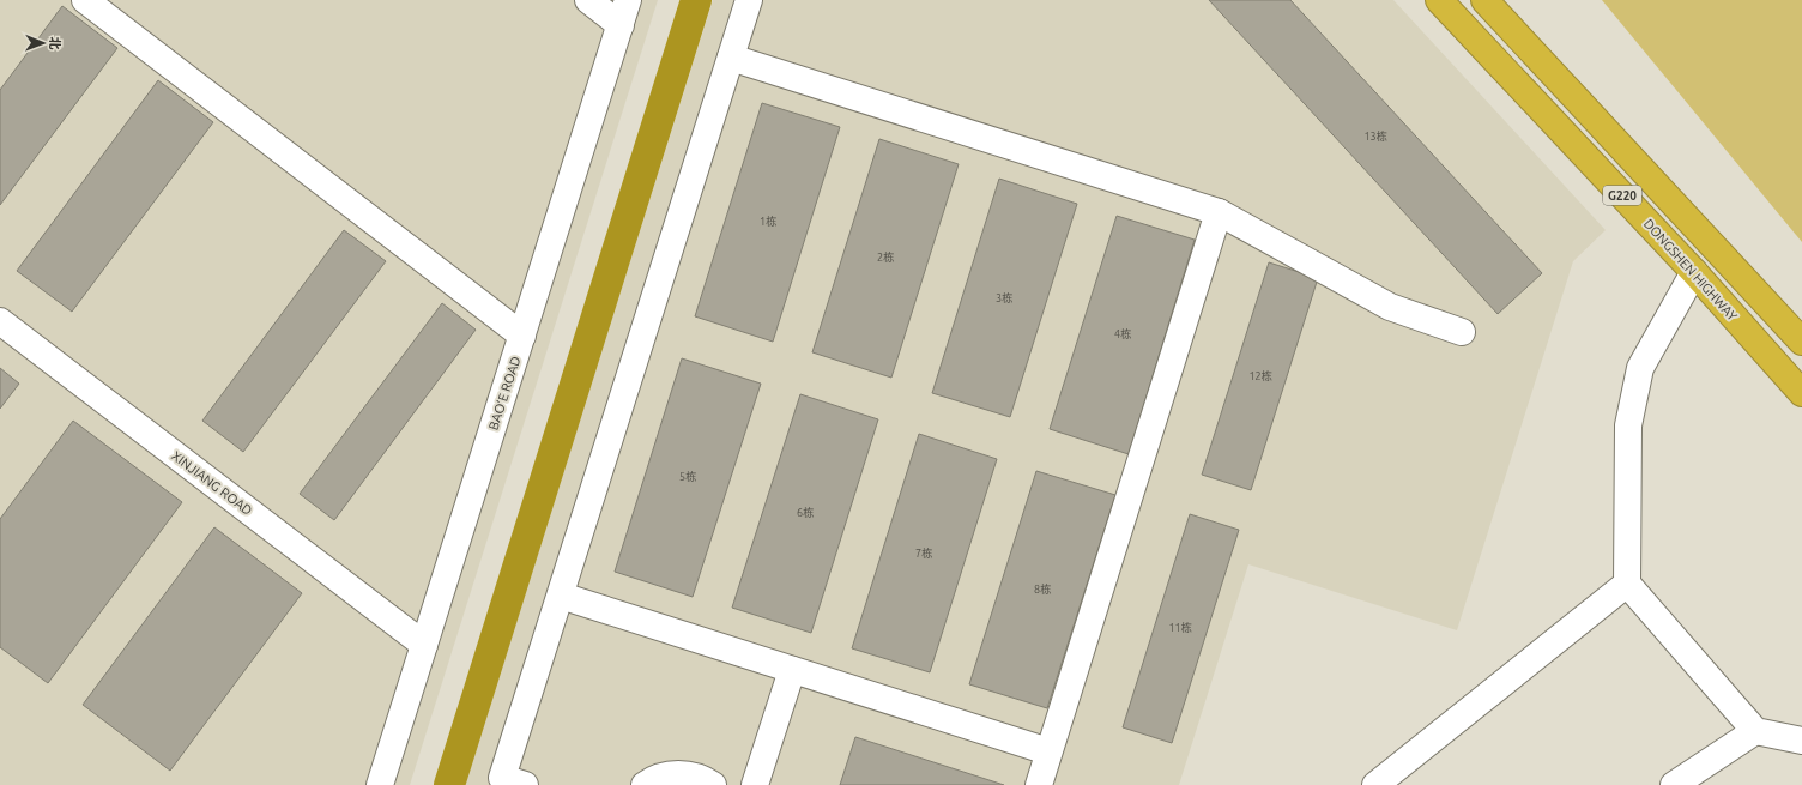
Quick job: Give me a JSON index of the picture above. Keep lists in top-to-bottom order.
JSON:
{
  "streets": {
    "highway": ["G220", "DONGSHEN HIGHWAY"],
    "lane": ["BAO’E ROAD", "XINJIANG ROAD"]
  },
  "crossings": [
    ["BAO’E ROAD", "XINJIANG ROAD"]
  ],
  "house_numbers": [
    "13栋",
    "1栋",
    "2栋",
    "3栋",
    "4栋",
    "12栋",
    "5栋",
    "6栋",
    "7栋",
    "8栋",
    "11栋"
  ],
  "north": "right"
}
